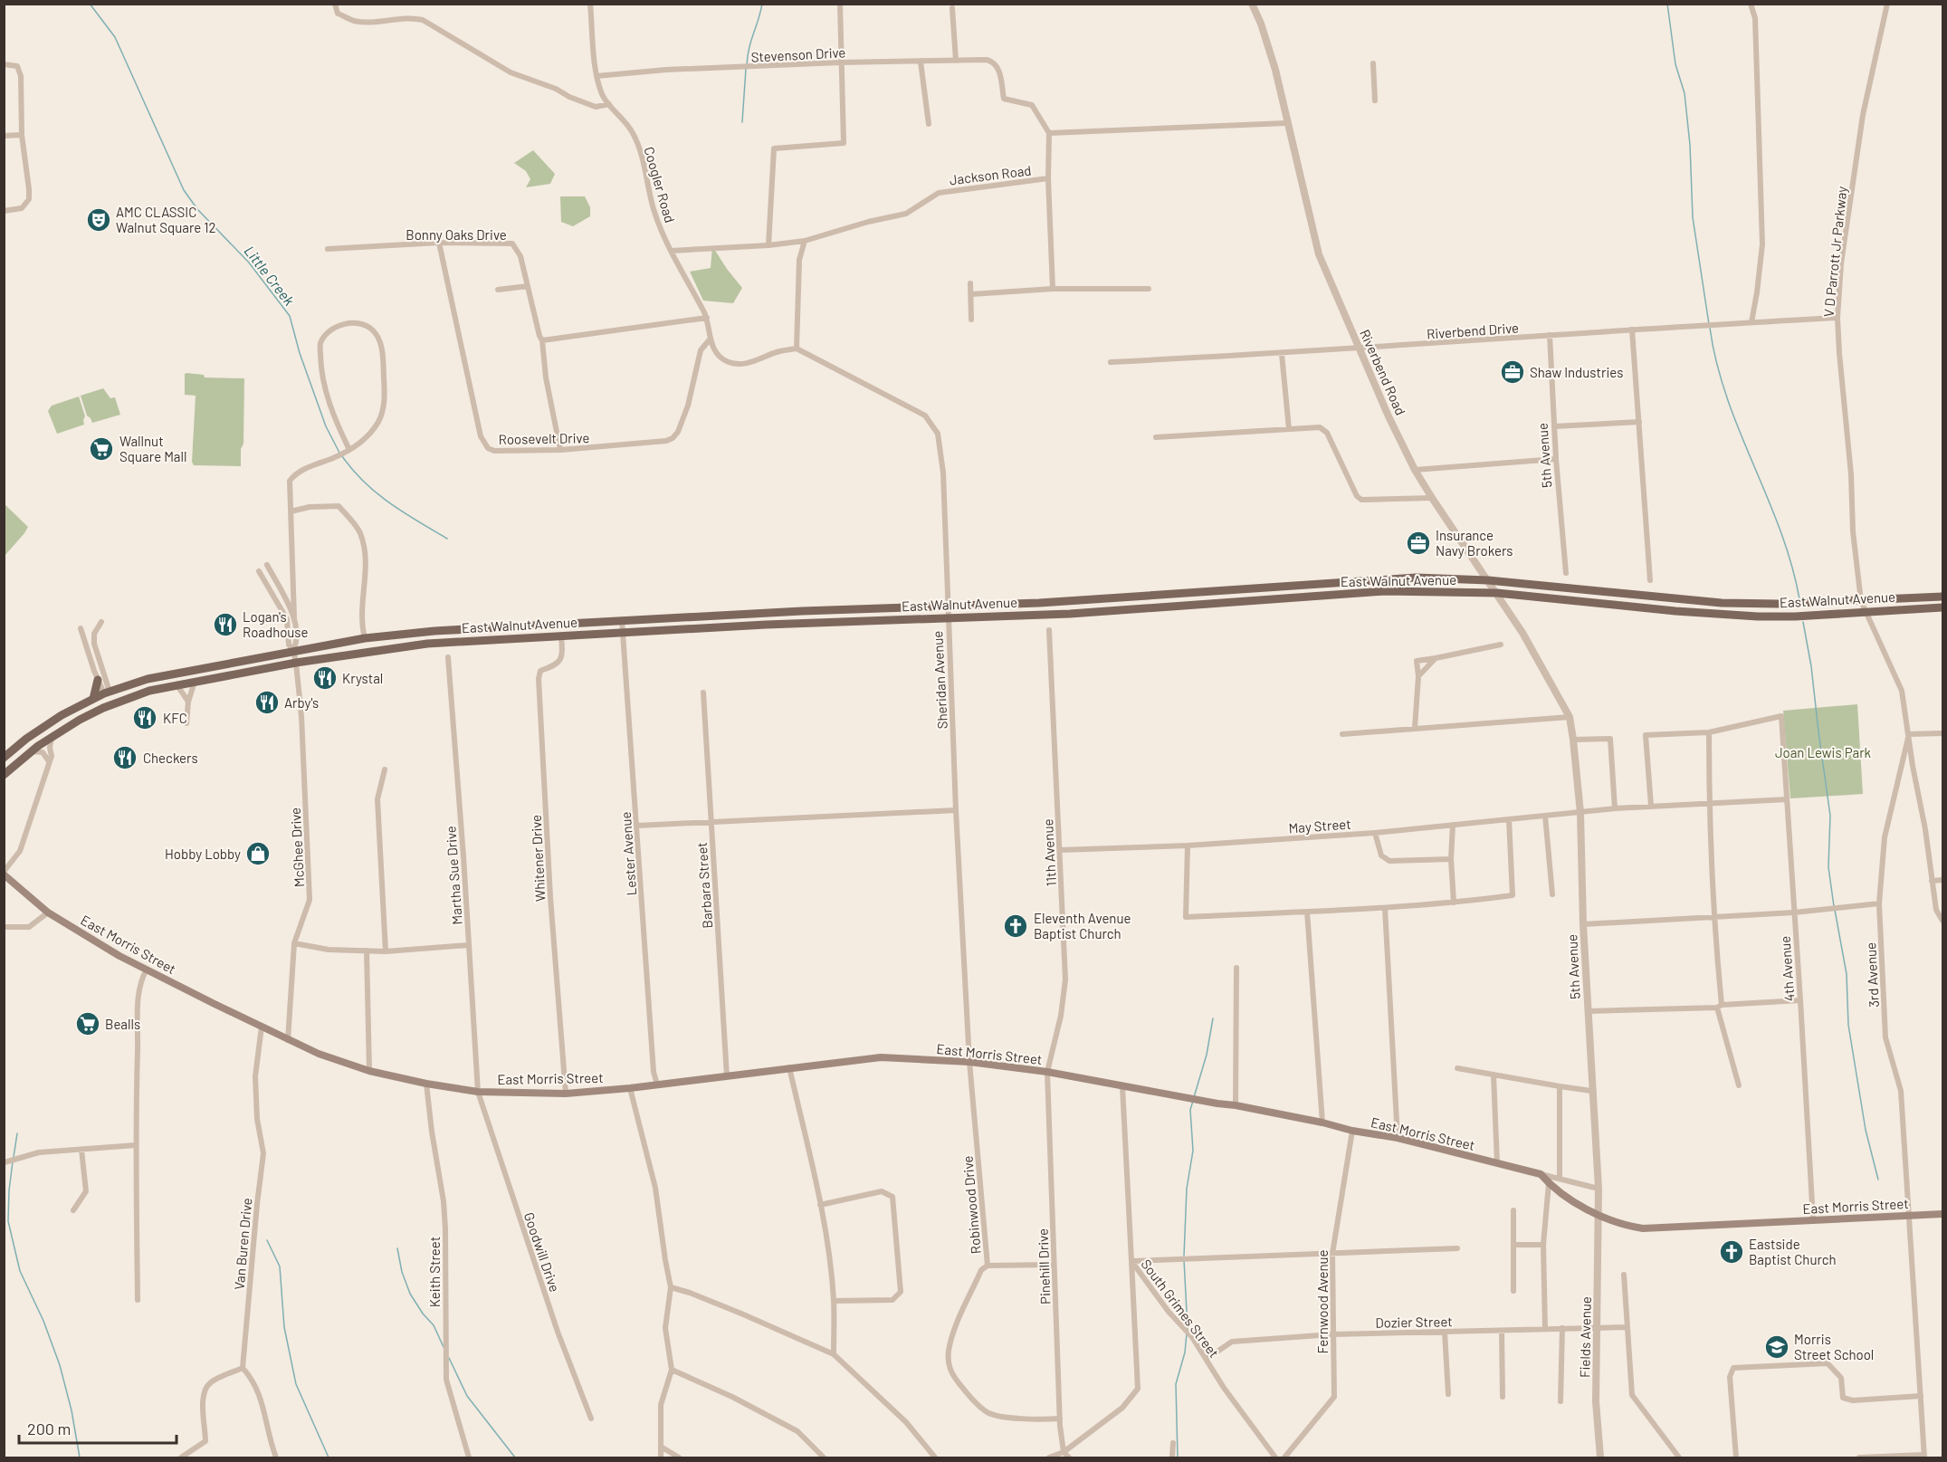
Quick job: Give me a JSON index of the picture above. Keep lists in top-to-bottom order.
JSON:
{
  "streets": {
    "main road": ["East Walnut Avenue", "East Morris Street"],
    "street": [
      "Stevenson Drive",
      "Jackson Road",
      "Coogler Road",
      "Bonny Oaks Drive",
      "V D Parrott Jr Parkway",
      "Riverbend Drive",
      "Riverbend Road",
      "Roosevelt Drive",
      "5th Avenue",
      "Sheridan Avenue",
      "May Street",
      "McGhee Drive",
      "11th Avenue",
      "Lester Avenue",
      "Whitener Drive",
      "Martha Sue Drive",
      "Barbara Street",
      "4th Avenue",
      "3rd Avenue",
      "Robinwood Drive",
      "Van Buren Drive",
      "Goodwill Drive",
      "Pinehill Drive",
      "Keith Street",
      "Fernwood Avenue",
      "South Grimes Street",
      "Dozier Street",
      "Fields Avenue"
    ]
  },
  "crossings": [
    ["Stevenson Drive", "Jackson Road"],
    ["Stevenson Drive", "Coogler Road"],
    ["Jackson Road", "Coogler Road"],
    ["Coogler Road", "Roosevelt Drive"],
    ["Bonny Oaks Drive", "Roosevelt Drive"],
    ["V D Parrott Jr Parkway", "Riverbend Drive"],
    ["V D Parrott Jr Parkway", "East Walnut Avenue"],
    ["V D Parrott Jr Parkway", "3rd Avenue"],
    ["Riverbend Drive", "Riverbend Road"],
    ["Riverbend Drive", "5th Avenue"],
    ["Riverbend Road", "5th Avenue"],
    ["Riverbend Road", "East Walnut Avenue"],
    ["5th Avenue", "May Street"],
    ["5th Avenue", "East Morris Street"],
    ["5th Avenue", "Fields Avenue"],
    ["East Walnut Avenue", "Sheridan Avenue"],
    ["East Walnut Avenue", "McGhee Drive"],
    ["East Walnut Avenue", "Lester Avenue"],
    ["East Walnut Avenue", "Whitener Drive"],
    ["Sheridan Avenue", "East Morris Street"],
    ["Sheridan Avenue", "Robinwood Drive"],
    ["May Street", "11th Avenue"],
    ["May Street", "4th Avenue"],
    ["McGhee Drive", "East Morris Street"],
    ["11th Avenue", "East Morris Street"],
    ["11th Avenue", "Pinehill Drive"],
    ["Lester Avenue", "East Morris Street"],
    ["Whitener Drive", "East Morris Street"],
    ["Martha Sue Drive", "East Morris Street"],
    ["Martha Sue Drive", "Goodwill Drive"],
    ["Barbara Street", "East Morris Street"],
    ["East Morris Street", "4th Avenue"],
    ["East Morris Street", "3rd Avenue"],
    ["East Morris Street", "Robinwood Drive"],
    ["East Morris Street", "Van Buren Drive"],
    ["East Morris Street", "Goodwill Drive"],
    ["East Morris Street", "Pinehill Drive"],
    ["East Morris Street", "Keith Street"],
    ["East Morris Street", "Fernwood Avenue"],
    ["East Morris Street", "South Grimes Street"],
    ["East Morris Street", "Fields Avenue"],
    ["Robinwood Drive", "Pinehill Drive"],
    ["Fernwood Avenue", "Dozier Street"],
    ["South Grimes Street", "Dozier Street"],
    ["Dozier Street", "Fields Avenue"]
  ],
  "water": ["Little Creek"],
  "parks": ["Joan Lewis Park"],
  "places": {
    "theatre": ["AMC CLASSIC Walnut Square 12"],
    "office": ["Shaw Industries", "Insurance Navy Brokers"],
    "supermarket": ["Wallnut Square Mall", "Bealls"],
    "restaurant": [
      "Logan's Roadhouse",
      "Krystal",
      "Arby's",
      "KFC",
      "Checkers"
    ],
    "shop": ["Hobby Lobby"],
    "church": ["Eleventh Avenue Baptist Church", "Eastside Baptist Church"],
    "school or university": ["Morris Street School"]
  },
  "scale_bar": "200 m"
}
